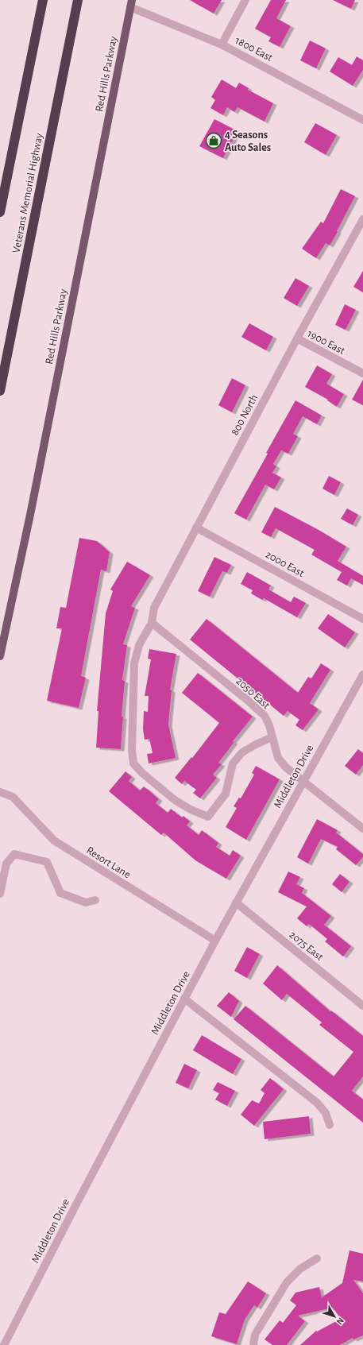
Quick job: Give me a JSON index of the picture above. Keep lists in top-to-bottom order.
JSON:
{
  "streets": {
    "highway": ["Veterans Memorial Highway"],
    "main road": ["Red Hills Parkway"],
    "street": [
      "1800 East",
      "1900 East",
      "800 North",
      "2000 East",
      "2050 East",
      "Middleton Drive",
      "Resort Lane",
      "2075 East"
    ]
  },
  "crossings": [
    ["1800 East", "Red Hills Parkway"],
    ["1900 East", "800 North"],
    ["800 North", "2000 East"],
    ["800 North", "2050 East"],
    ["2050 East", "Middleton Drive"],
    ["Middleton Drive", "Resort Lane"],
    ["Middleton Drive", "2075 East"]
  ],
  "places": {
    "shop": ["4 Seasons Auto Sales"]
  },
  "north": "bottom right"
}
